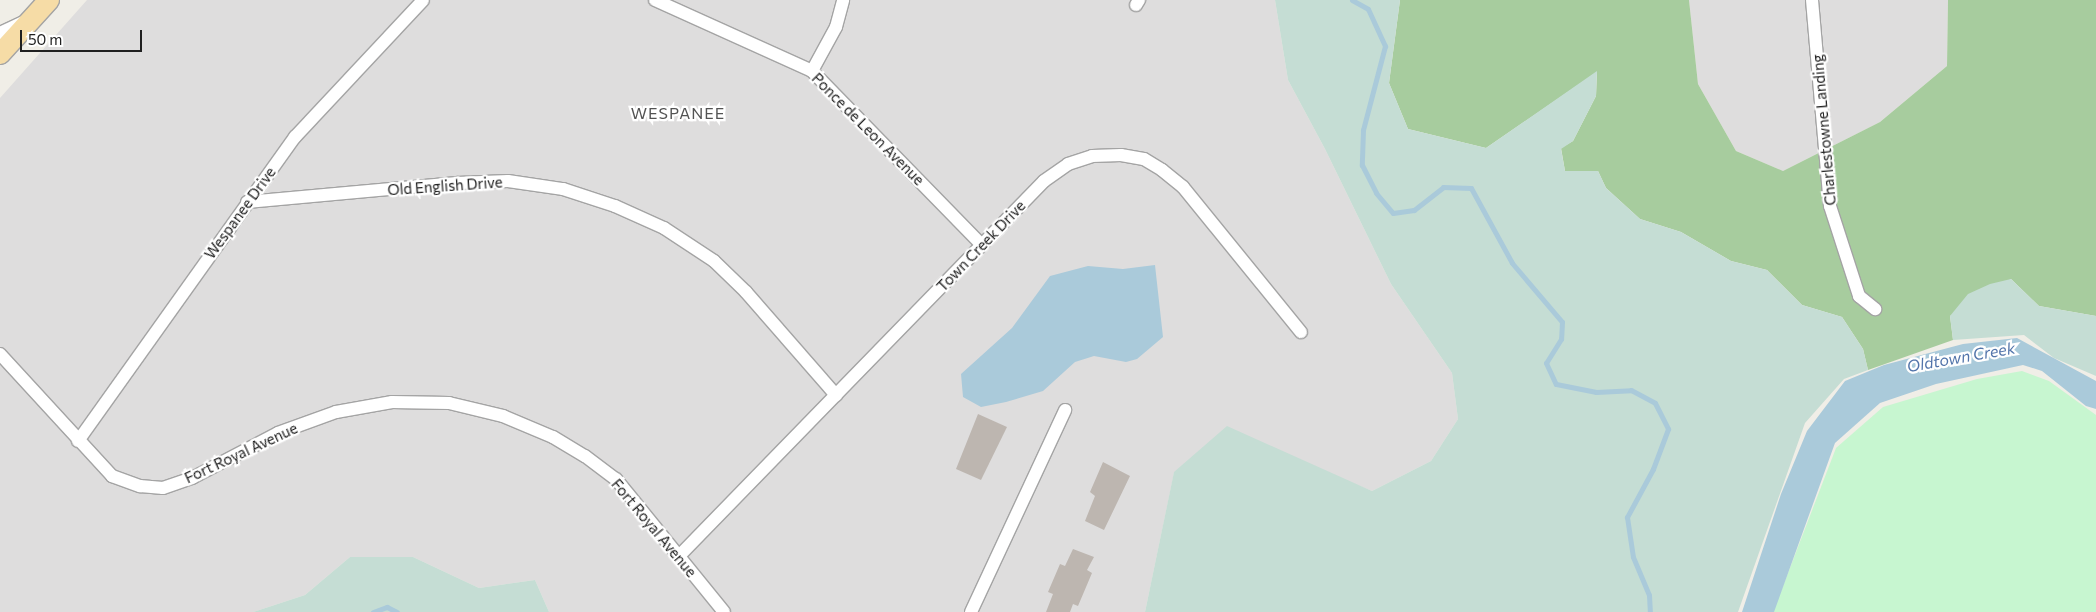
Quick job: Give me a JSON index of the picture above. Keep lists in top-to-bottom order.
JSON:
{
  "streets": {
    "street": [
      "Ponce de Leon Avenue",
      "Charlestowne Landing",
      "Old English Drive",
      "Wespanee Drive",
      "Town Creek Drive",
      "Fort Royal Avenue"
    ]
  },
  "crossings": [
    ["Ponce de Leon Avenue", "Town Creek Drive"],
    ["Old English Drive", "Wespanee Drive"],
    ["Old English Drive", "Town Creek Drive"],
    ["Wespanee Drive", "Fort Royal Avenue"],
    ["Town Creek Drive", "Fort Royal Avenue"]
  ],
  "districts": ["WESPANEE"],
  "water": ["Oldtown Creek"],
  "scale_bar": "50 m"
}
